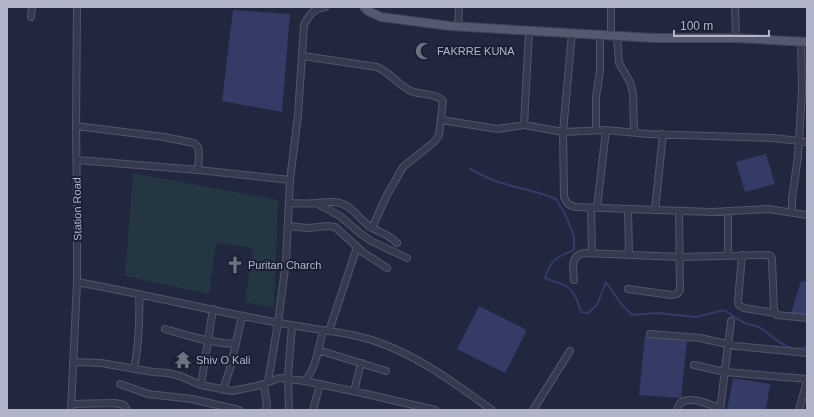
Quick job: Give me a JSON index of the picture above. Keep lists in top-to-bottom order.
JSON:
{
  "streets": {
    "street": ["Station Road"]
  },
  "places": {
    "mosque": ["FAKRRE KUNA"],
    "church": ["Puritan Charch"],
    "temple": ["Shiv O Kali"]
  },
  "scale_bar": "100 m"
}
